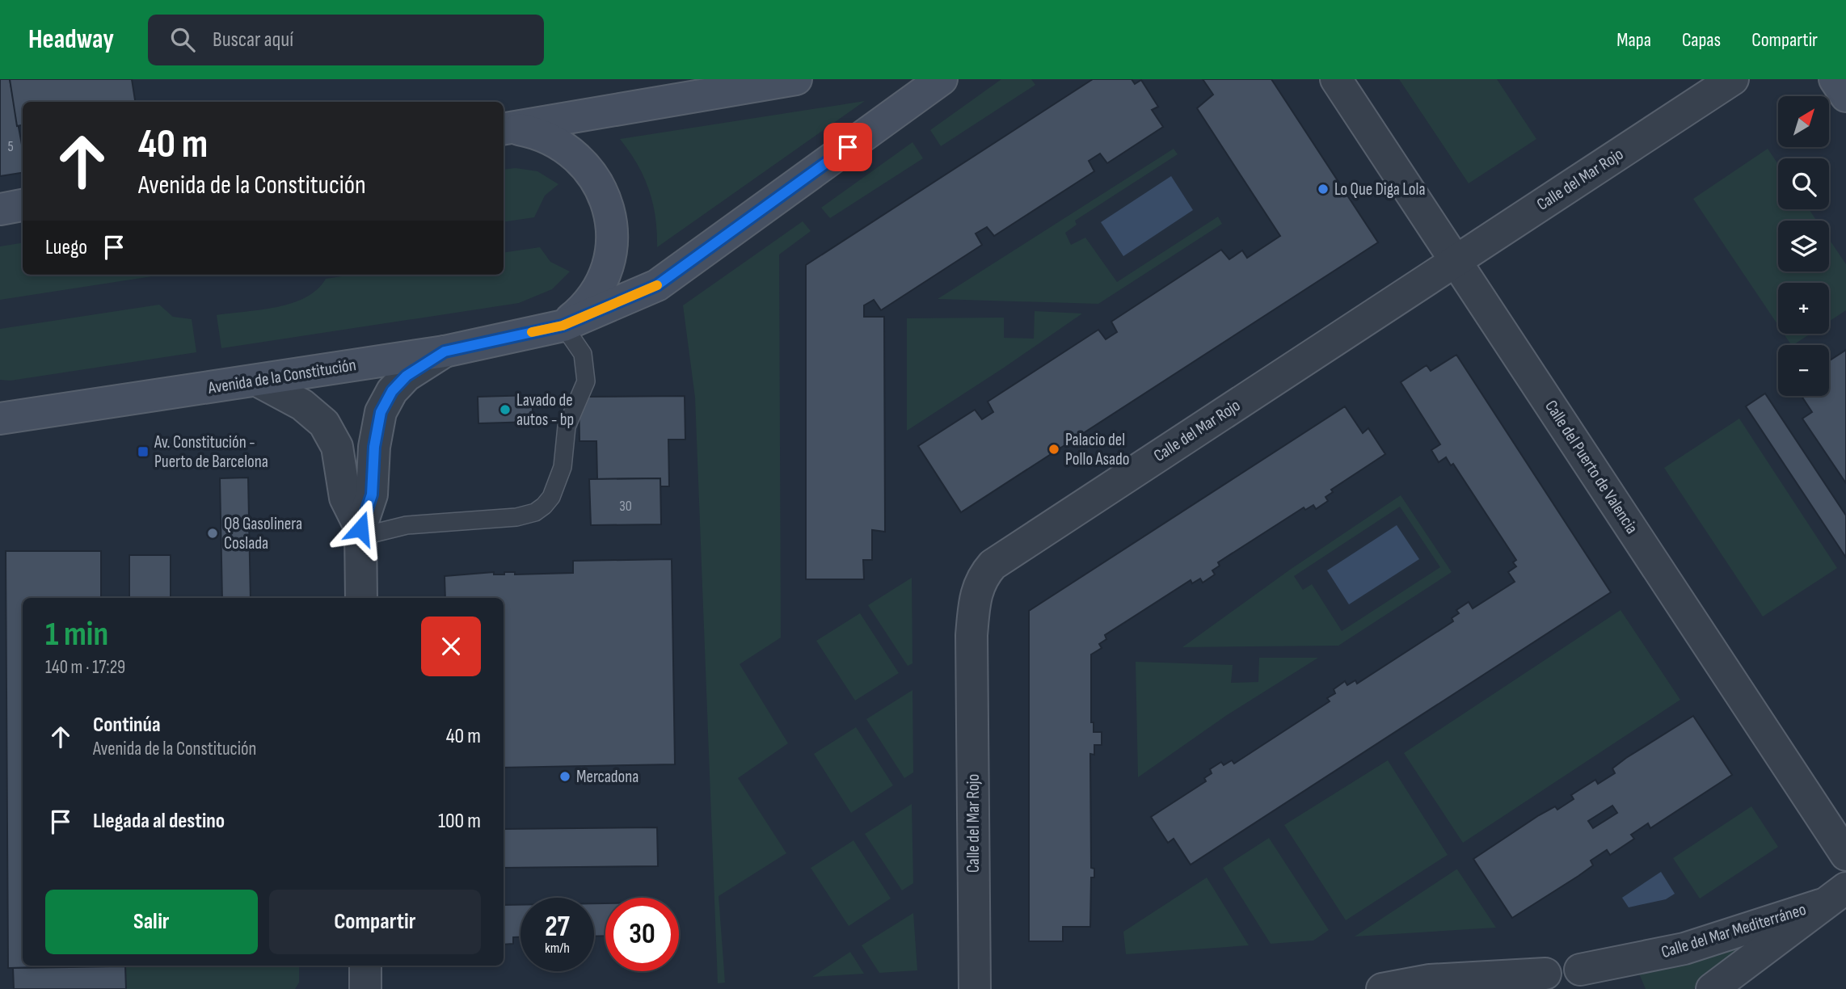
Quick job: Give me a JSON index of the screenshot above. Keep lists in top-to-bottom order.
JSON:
{
  "streets": {
    "street": [
      "Calle del Mar Rojo",
      "Avenida de la Constitución",
      "Calle del Puerto de Valencia",
      "Calle del Mar Mediterráneo"
    ]
  },
  "crossings": [
    ["Calle del Mar Rojo", "Calle del Puerto de Valencia"]
  ],
  "places": {
    "other": [
      "Lo Que Diga Lola",
      "Lavado de autos - bp",
      "Palacio del Pollo Asado",
      "Q8 Gasolinera Coslada",
      "Mercadona"
    ],
    "transit": ["Av. Constitución - Puerto de Barcelona"]
  },
  "house_numbers": ["5", "30"],
  "north": "top right",
  "page": {
    "header": "Headway",
    "search": "Buscar aquí",
    "nav": ["Mapa", "Capas", "Compartir"],
    "map_buttons": ["+", "−"],
    "turn": ["40 m", "Avenida de la Constitución"],
    "then": "Luego",
    "heading": ["1 min", "140 m · 17:29"],
    "list": [
      {
        "name": "Continúa",
        "note": "Avenida de la Constitución",
        "value": "40 m"
      },
      {
        "name": "Llegada al destino",
        "value": "100 m"
      }
    ],
    "buttons": ["Salir", "Compartir"],
    "speed": "27 km/h",
    "limit": "30"
  }
}
